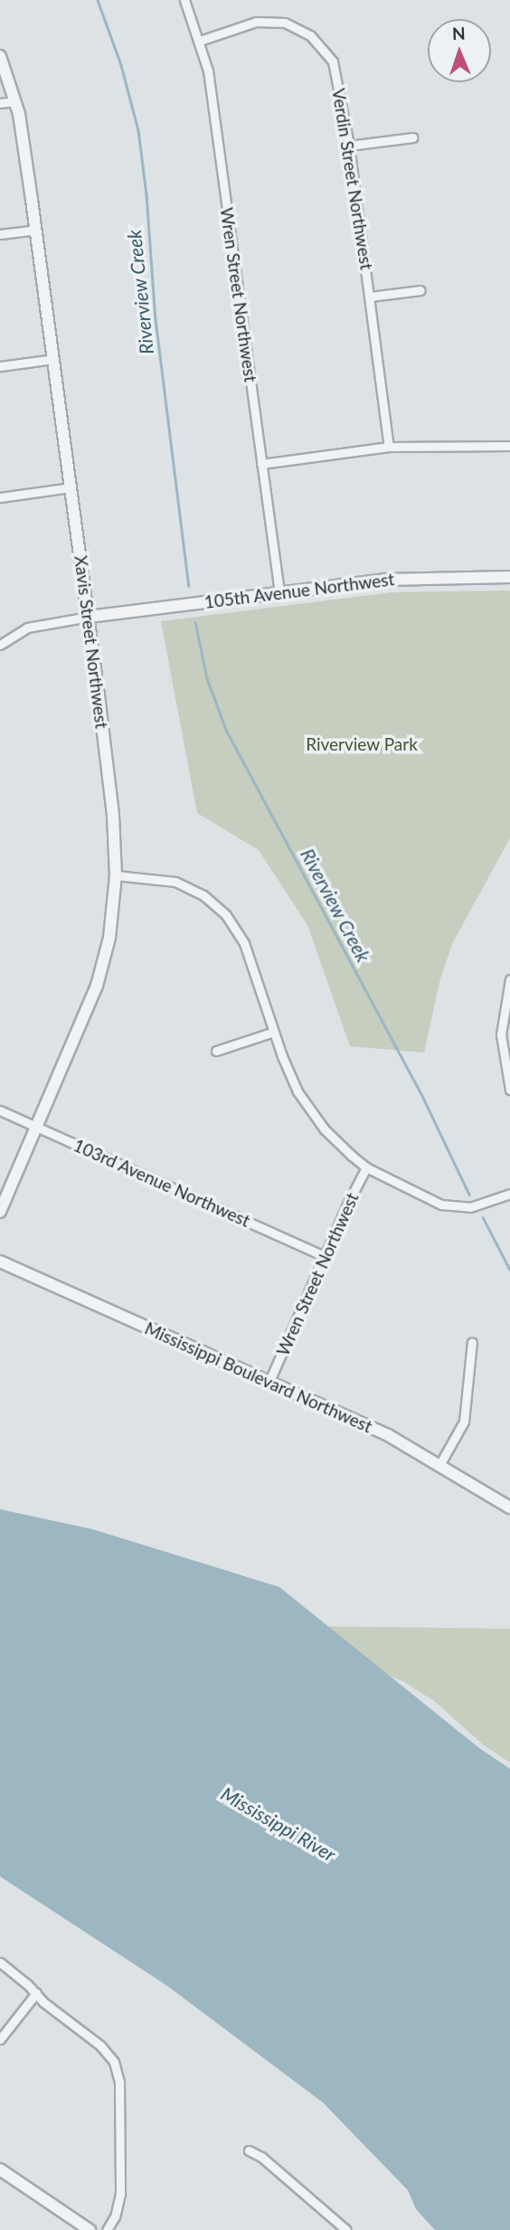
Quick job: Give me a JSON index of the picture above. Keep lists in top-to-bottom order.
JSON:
{
  "streets": {
    "street": [
      "Verdin Street Northwest",
      "Wren Street Northwest",
      "105th Avenue Northwest",
      "Xavis Street Northwest",
      "103rd Avenue Northwest",
      "Mississippi Boulevard Northwest"
    ]
  },
  "crossings": [
    ["Verdin Street Northwest", "Wren Street Northwest"],
    ["Wren Street Northwest", "105th Avenue Northwest"],
    ["Wren Street Northwest", "103rd Avenue Northwest"],
    ["Wren Street Northwest", "Mississippi Boulevard Northwest"],
    ["105th Avenue Northwest", "Xavis Street Northwest"],
    ["Xavis Street Northwest", "103rd Avenue Northwest"]
  ],
  "water": ["Riverview Creek", "Mississippi River"],
  "parks": ["Riverview Park"],
  "north": "top"
}
